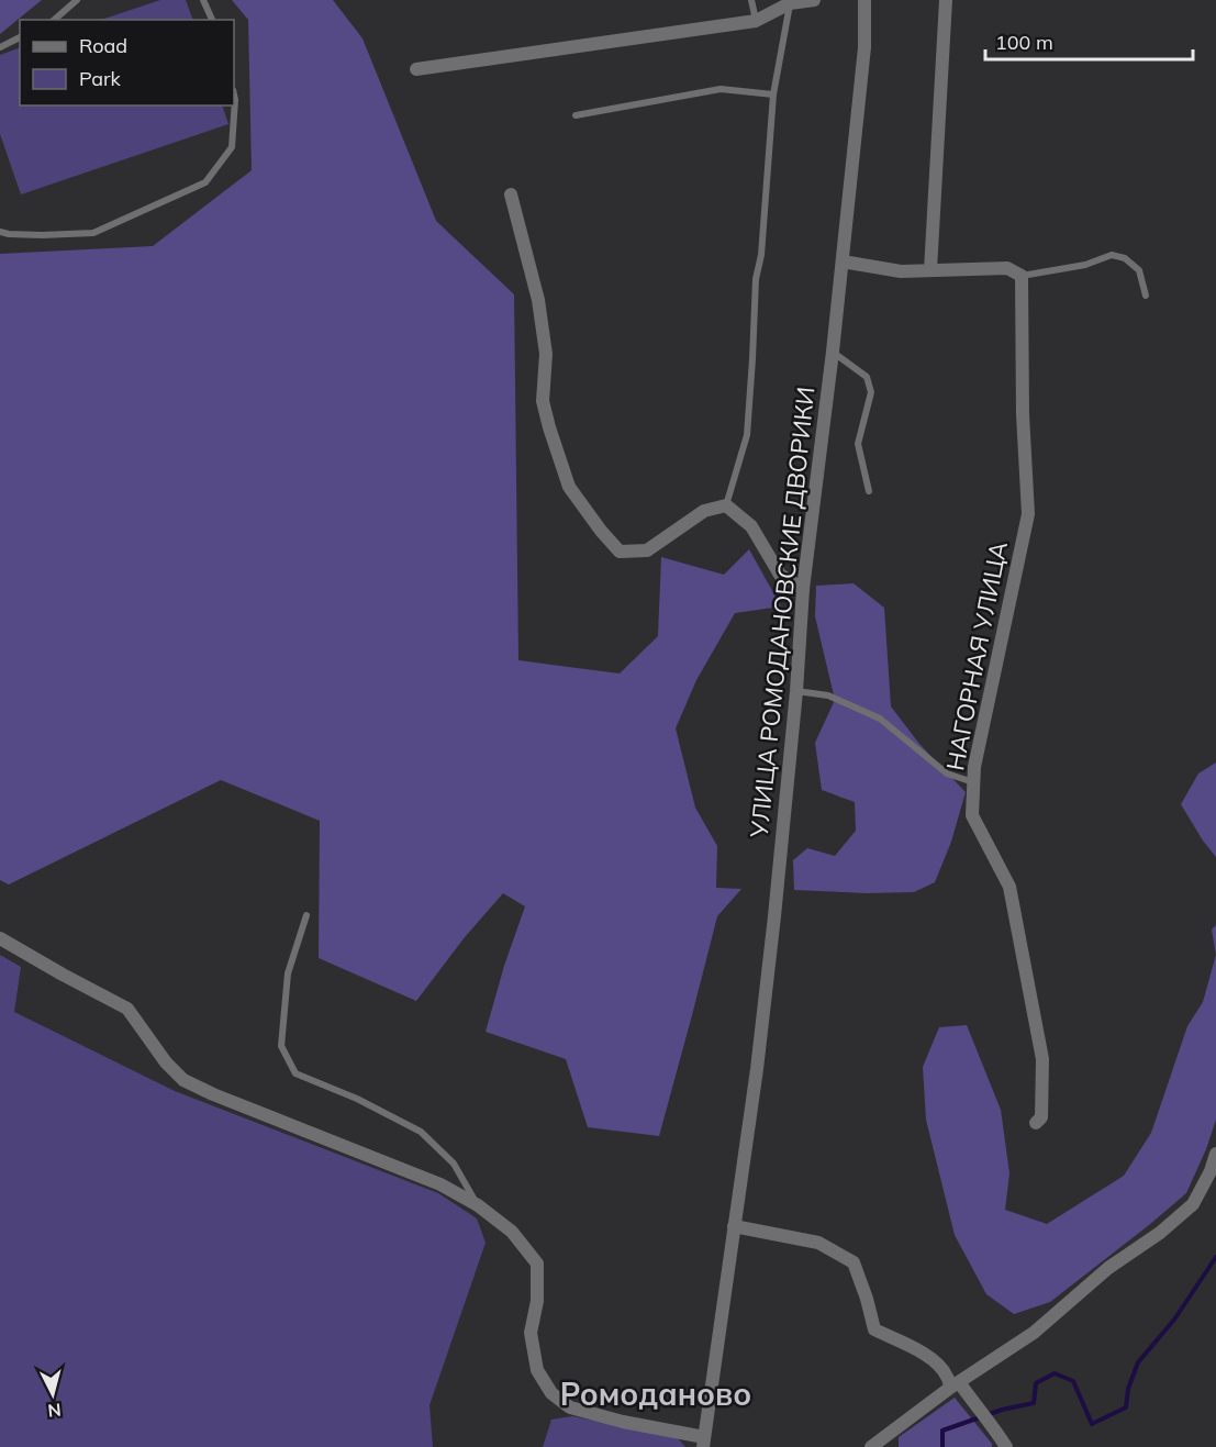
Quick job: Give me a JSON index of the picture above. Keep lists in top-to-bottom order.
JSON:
{
  "streets": {
    "street": ["УЛИЦА РОМОДАНОВСКИЕ ДВОРИКИ", "НАГОРНАЯ УЛИЦА"]
  },
  "districts": ["Ромоданово"],
  "legend": ["Road", "Park"],
  "scale_bar": "100 m",
  "north": "bottom"
}
